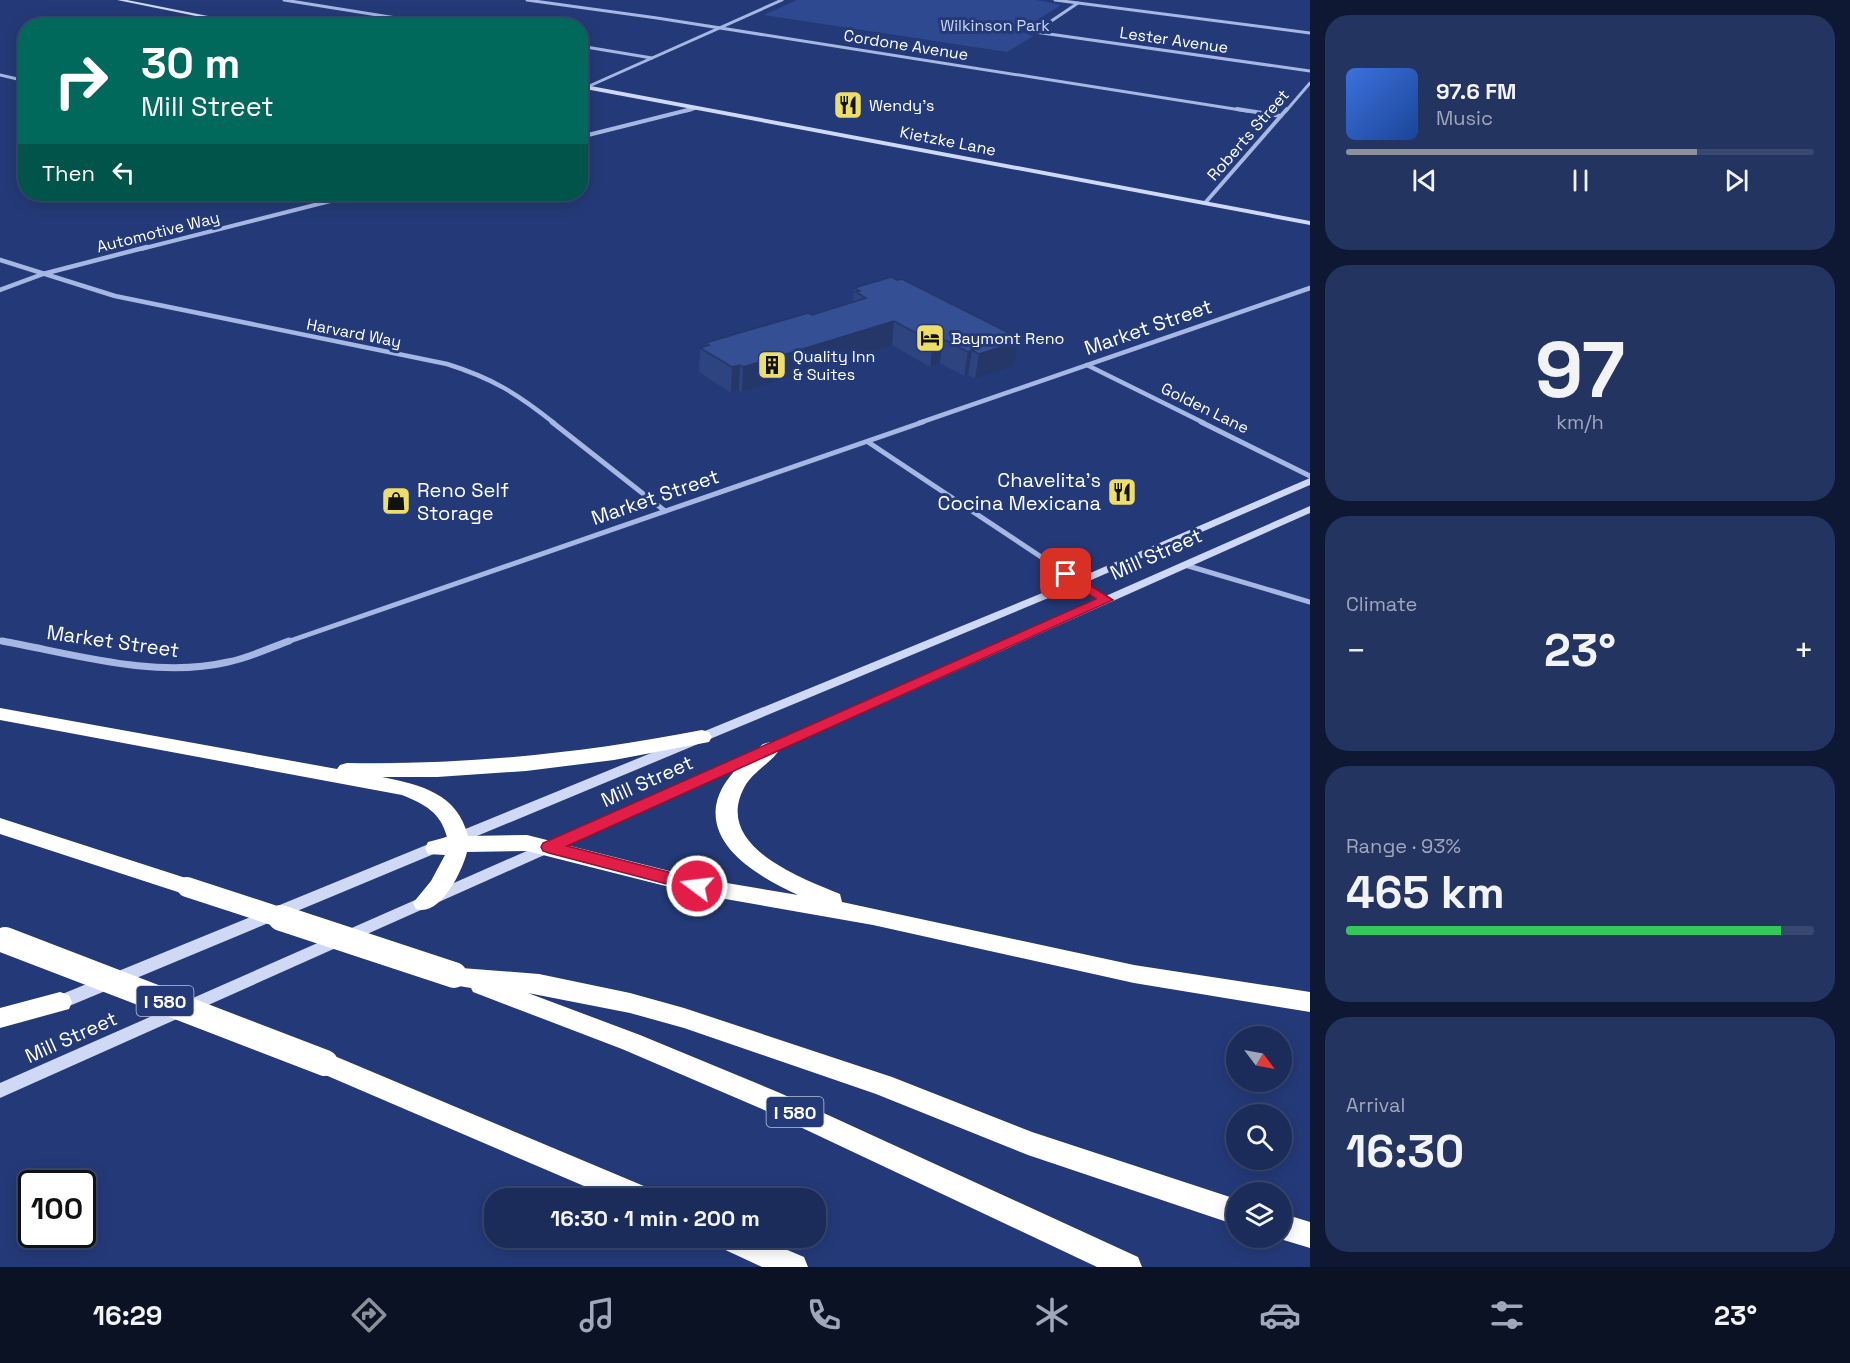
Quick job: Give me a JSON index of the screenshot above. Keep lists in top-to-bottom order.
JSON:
{
  "streets": {
    "highway": ["I 580"],
    "main road": ["Kietzke Lane", "Mill Street"],
    "street": [
      "Lester Avenue",
      "Cordone Avenue",
      "Roberts Street",
      "Automotive Way",
      "Market Street",
      "Harvard Way",
      "Golden Lane"
    ]
  },
  "crossings": [
    ["Cordone Avenue", "Roberts Street"],
    ["Roberts Street", "Kietzke Lane"],
    ["Automotive Way", "Harvard Way"],
    ["Market Street", "Harvard Way"],
    ["Market Street", "Golden Lane"]
  ],
  "parks": ["Wilkinson Park"],
  "places": {
    "restaurant": ["Wendy's", "Chavelita's Cocina Mexicana"],
    "hotel": ["Baymont Reno"],
    "building": ["Quality Inn & Suites"],
    "shop": ["Reno Self Storage"]
  },
  "north": "bottom right",
  "page": {
    "turn": ["30 m", "Mill Street"],
    "song": ["97.6 FM", "Music"],
    "then": "Then",
    "tile": [
      ["97", "km/h"],
      "Climate",
      ["Range · 93%", "465 km"],
      ["Arrival", "16:30"]
    ],
    "heat": ["−", "23°", "+"],
    "limit": "100",
    "trip": "16:30 · 1 min · 200 m",
    "tabs": ["16:29", "23°"]
  }
}
